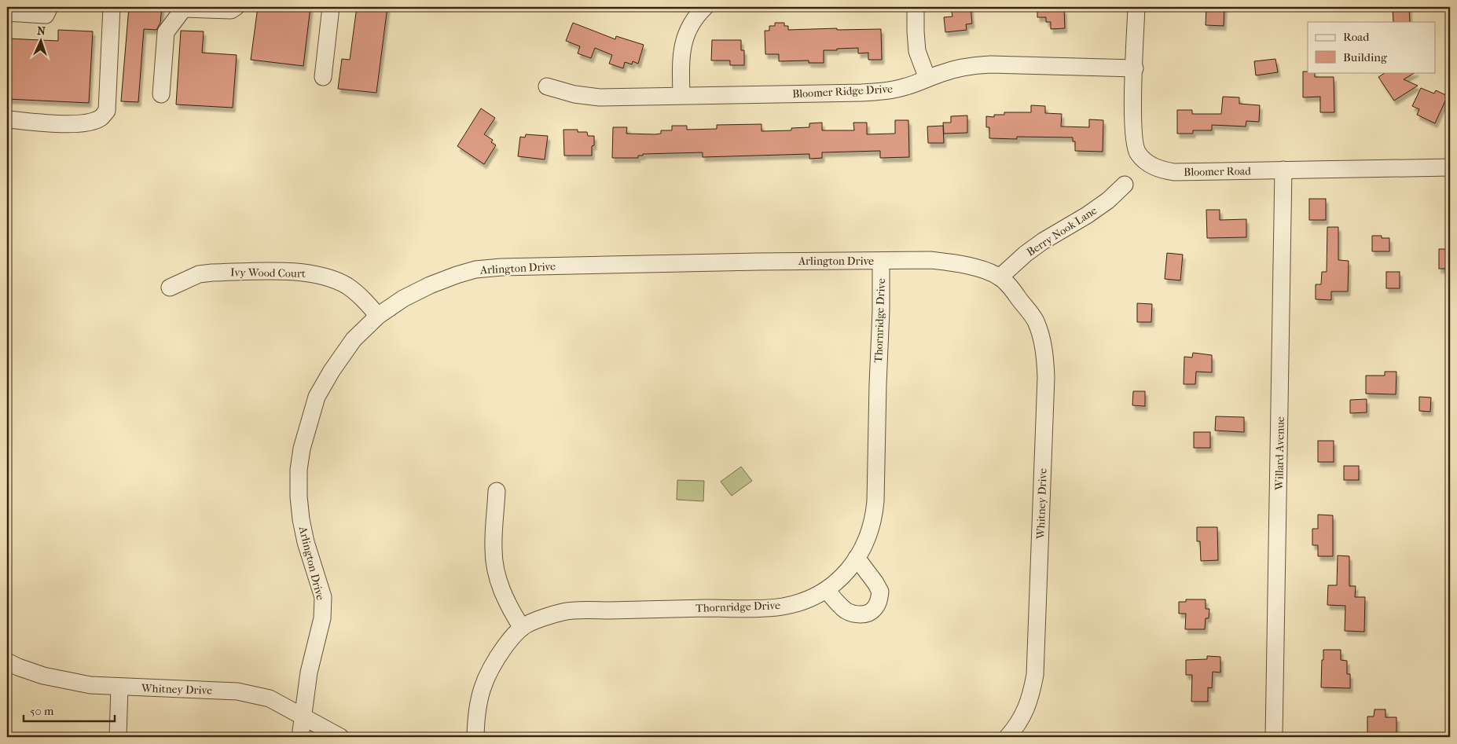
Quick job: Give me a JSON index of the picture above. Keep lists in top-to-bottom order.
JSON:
{
  "streets": {
    "street": [
      "Bloomer Ridge Drive",
      "Bloomer Road",
      "Berry Nook Lane",
      "Arlington Drive",
      "Ivy Wood Court",
      "Thornridge Drive",
      "Willard Avenue",
      "Whitney Drive"
    ]
  },
  "crossings": [
    ["Bloomer Ridge Drive", "Bloomer Road"],
    ["Bloomer Road", "Willard Avenue"],
    ["Berry Nook Lane", "Arlington Drive"],
    ["Berry Nook Lane", "Whitney Drive"],
    ["Arlington Drive", "Ivy Wood Court"],
    ["Arlington Drive", "Thornridge Drive"],
    ["Arlington Drive", "Whitney Drive"]
  ],
  "legend": ["Road", "Building"],
  "scale_bar": "50 m",
  "north": "top"
}
